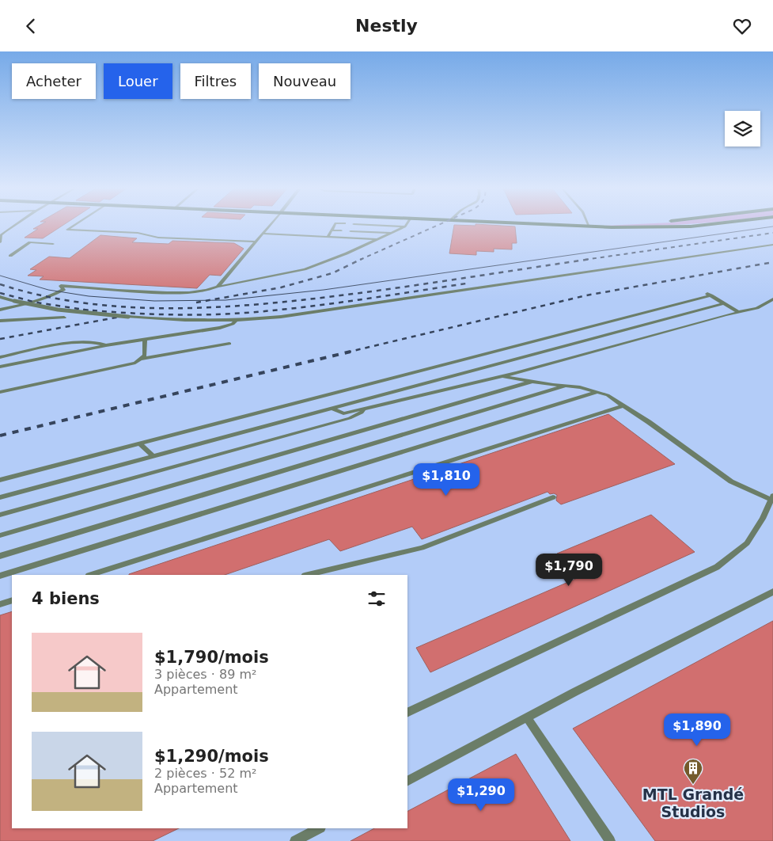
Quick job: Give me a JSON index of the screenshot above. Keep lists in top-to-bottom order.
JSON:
{
  "places": {
    "building": ["MTL Grandé Studios"]
  },
  "page": {
    "header": "Nestly",
    "chip": [
      "Acheter",
      "Louer",
      "Filtres",
      "Nouveau"
    ],
    "price": [
      "$1,810",
      "$1,790",
      "$1,890",
      "$1,290"
    ],
    "heading": "4 biens",
    "list": [
      {
        "name": "$1,790/mois",
        "note": "3 pièces · 89 m² · Appartement"
      },
      {
        "name": "$1,290/mois",
        "note": "2 pièces · 52 m² · Appartement"
      }
    ]
  }
}
